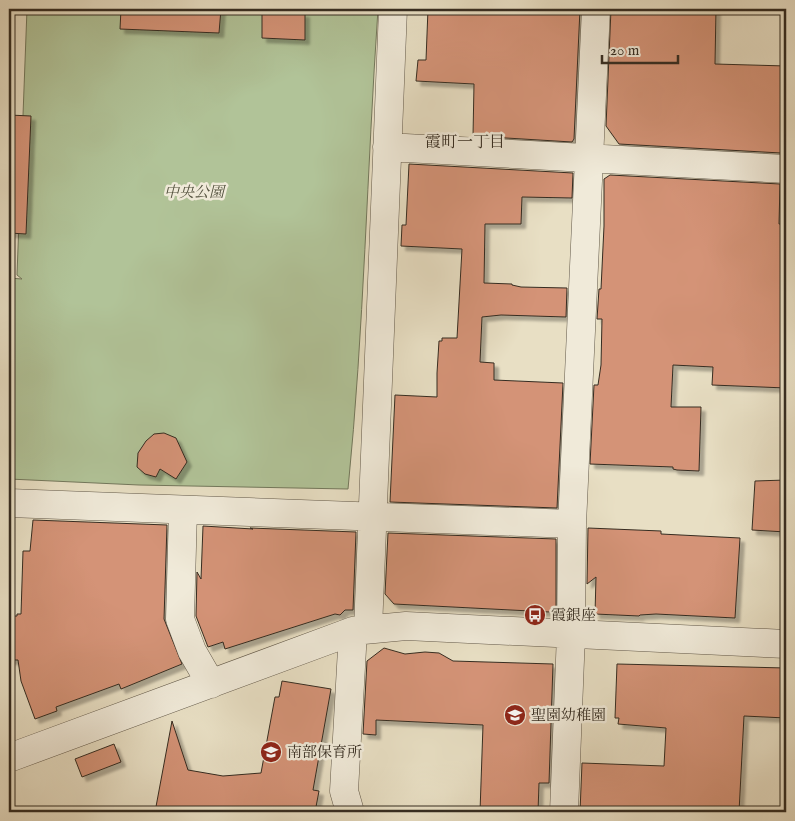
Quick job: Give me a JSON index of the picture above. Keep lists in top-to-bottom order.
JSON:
{
  "districts": ["霞町一丁目"],
  "parks": ["中央公園"],
  "places": {
    "bus stop": ["霞銀座"],
    "school or university": ["聖園幼稚園", "南部保育所"]
  },
  "scale_bar": "20 m"
}
